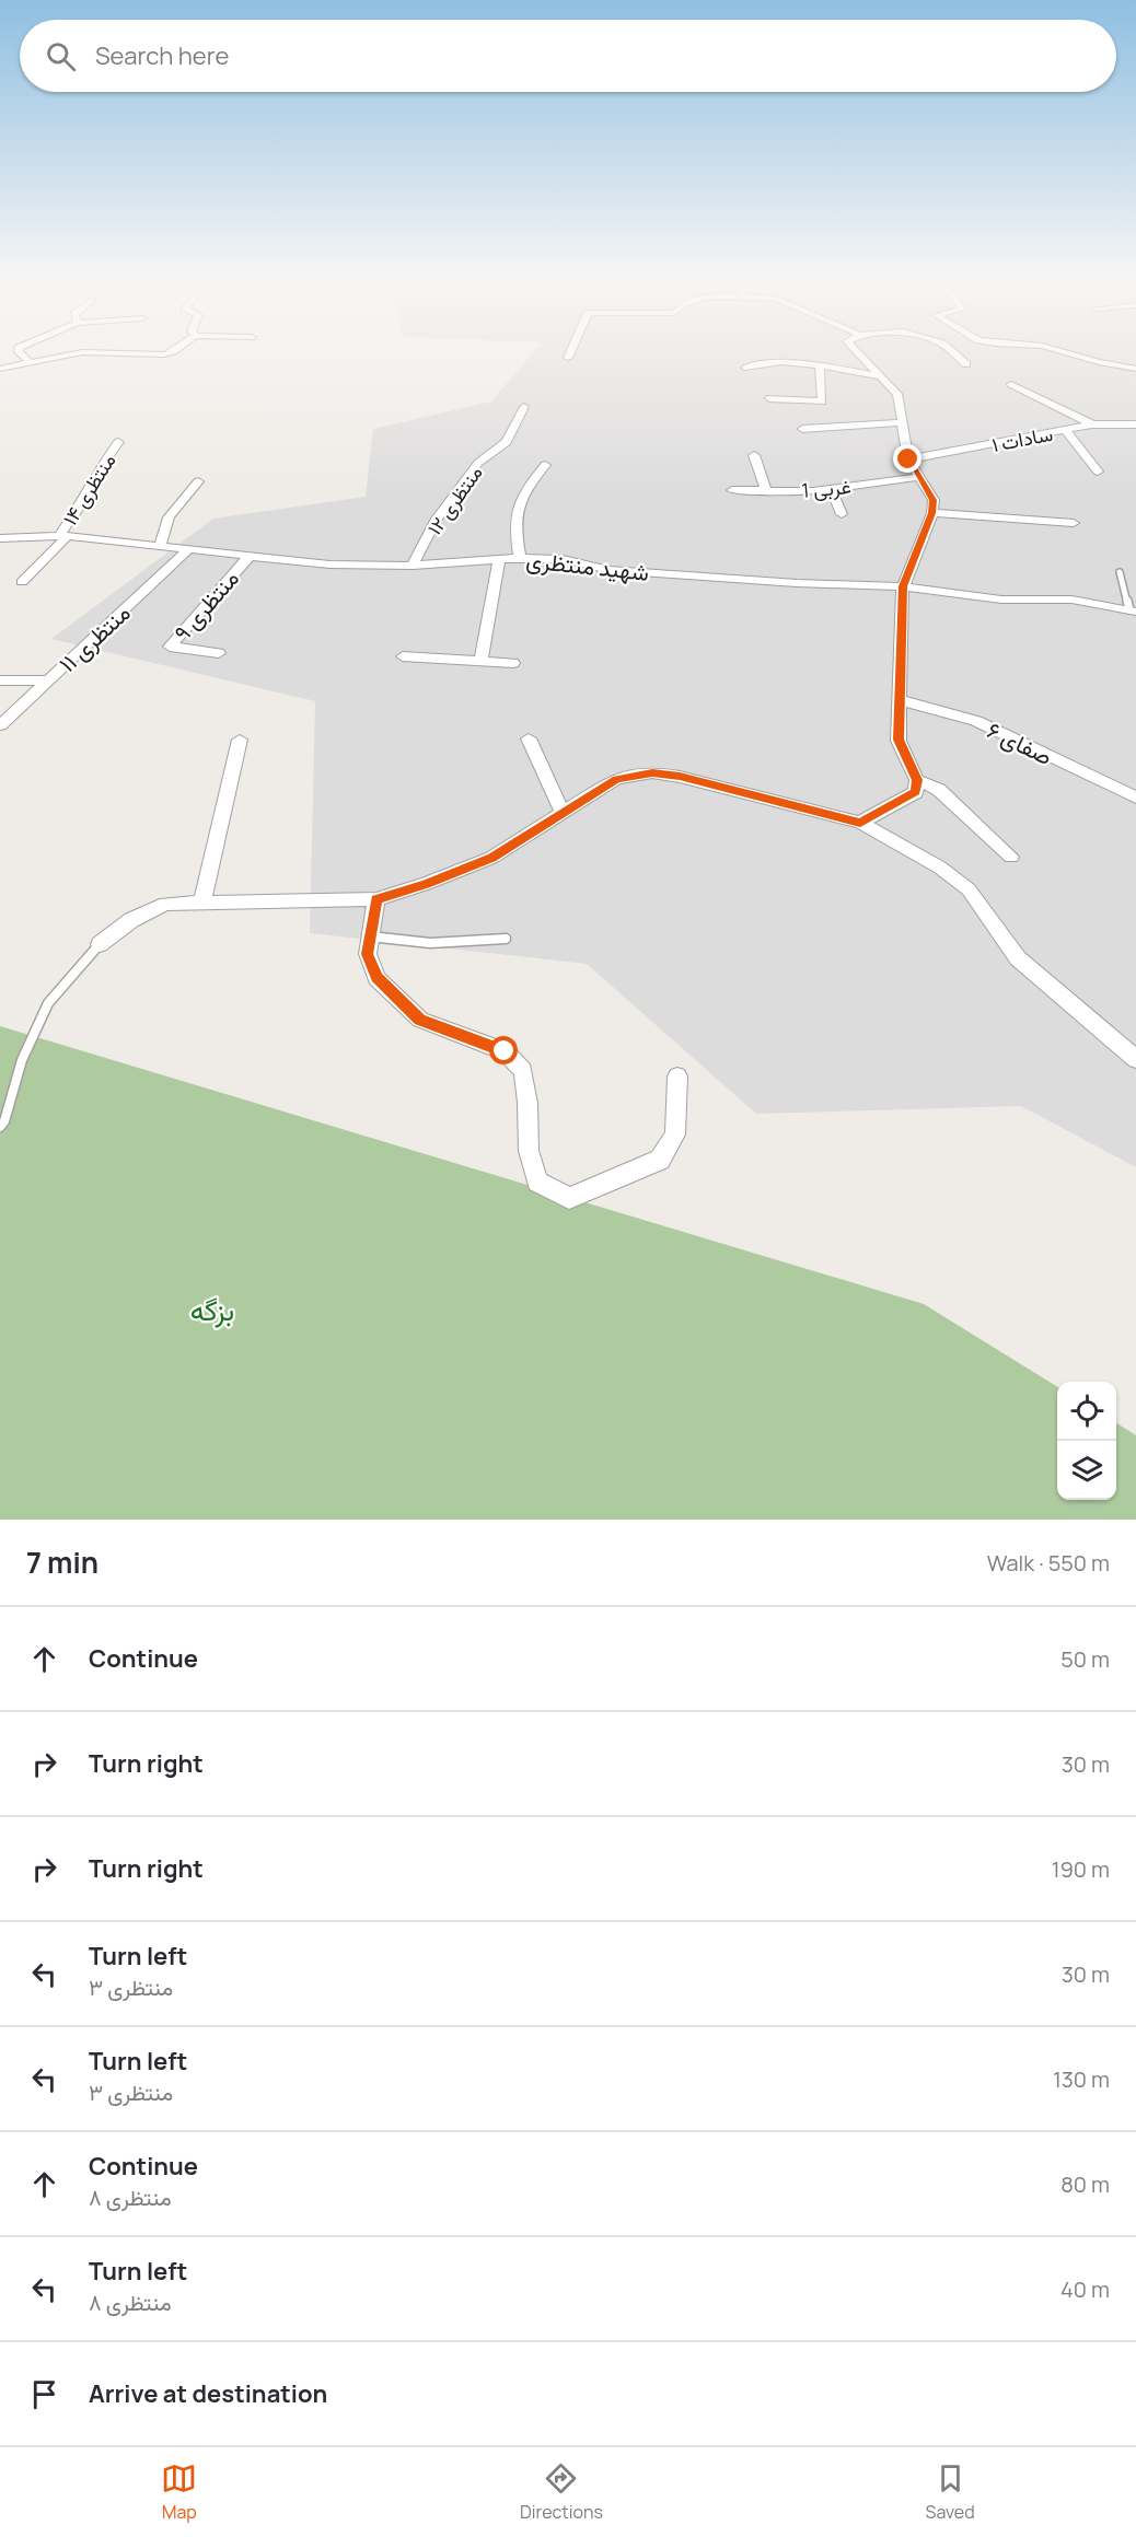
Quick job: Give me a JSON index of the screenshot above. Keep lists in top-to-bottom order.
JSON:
{
  "streets": {
    "street": [
      "سادات ۱",
      "غربی 1",
      "منتظری ۱۴",
      "منتظری ۱۲",
      "شهید منتظری",
      "منتظری ۹",
      "منتظری ۱۱",
      "صفای ۶"
    ]
  },
  "crossings": [
    ["منتظری ۱۴", "شهید منتظری"],
    ["منتظری ۱۲", "شهید منتظری"],
    ["شهید منتظری", "منتظری ۹"],
    ["شهید منتظری", "منتظری ۱۱"]
  ],
  "parks": ["بزگه"],
  "page": {
    "search": "Search here",
    "heading": ["7 min", "Walk · 550 m"],
    "list": [
      ["Continue", "50 m"],
      ["Turn right", "30 m"],
      ["Turn right", "190 m"],
      ["Turn left", "منتظری ۳", "30 m"],
      ["Turn left", "منتظری ۳", "130 m"],
      ["Continue", "منتظری ۸", "80 m"],
      ["Turn left", "منتظری ۸", "40 m"],
      "Arrive at destination"
    ],
    "nav": ["Map", "Directions", "Saved"]
  }
}
